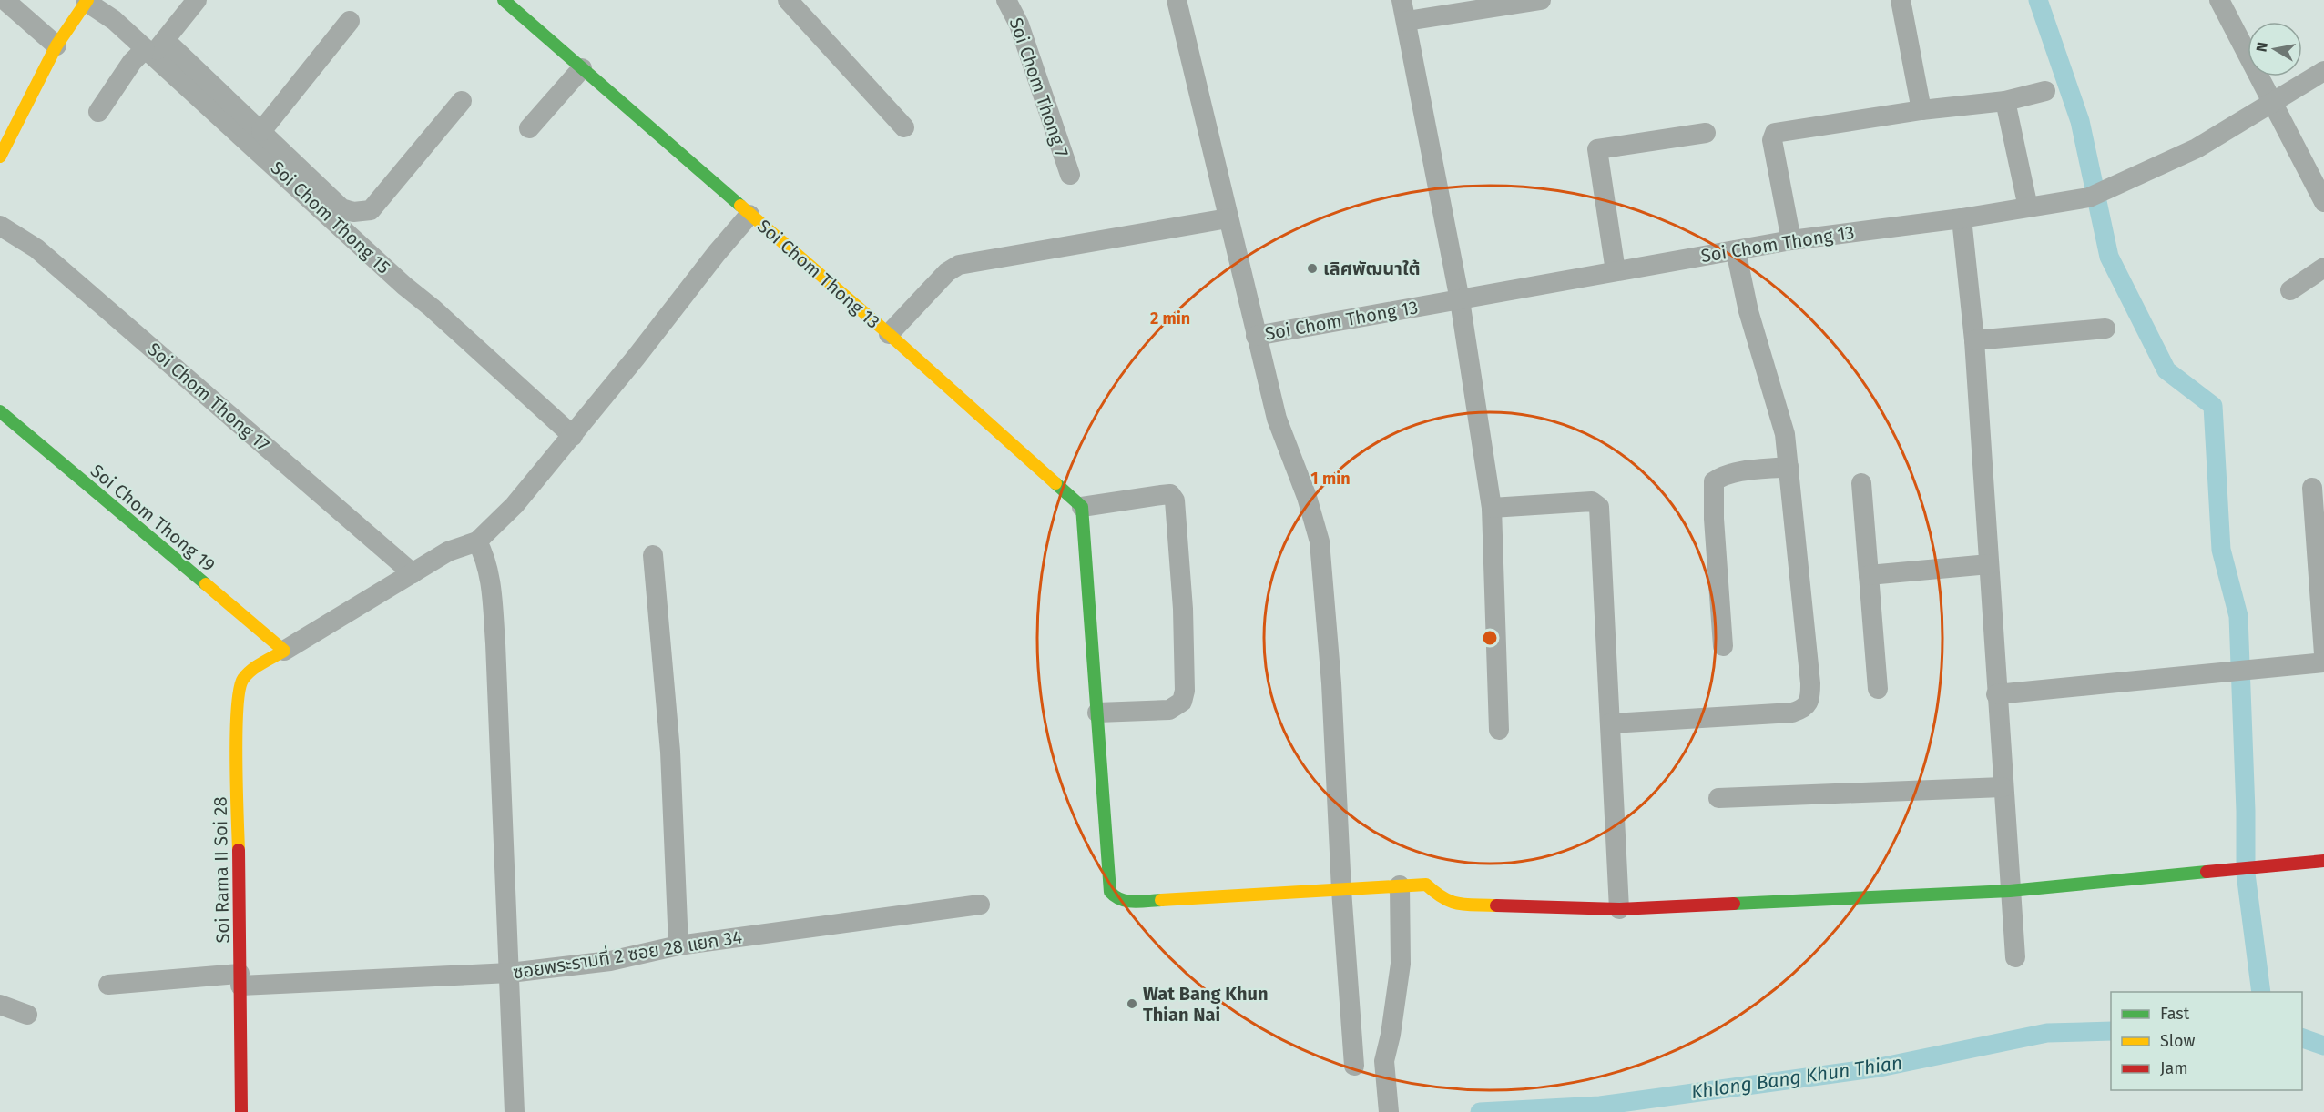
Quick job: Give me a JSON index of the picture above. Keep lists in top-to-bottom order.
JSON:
{
  "streets": {
    "street": [
      "Soi Chom Thong 7",
      "Soi Chom Thong 15",
      "Soi Chom Thong 13",
      "Soi Chom Thong 17",
      "Soi Chom Thong 19",
      "Soi Rama II Soi 28",
      "ซอยพระรามที่ 2 ซอย 28 แยก 34"
    ]
  },
  "crossings": [
    ["Soi Chom Thong 19", "Soi Rama II Soi 28"],
    ["Soi Rama II Soi 28", "ซอยพระรามที่ 2 ซอย 28 แยก 34"]
  ],
  "water": ["Khlong Bang Khun Thian"],
  "places": ["เลิศพัฒนาใต้", "Wat Bang Khun Thian Nai"],
  "legend": ["Fast", "Slow", "Jam"],
  "north": "left",
  "rings": ["2 min", "1 min"]
}
